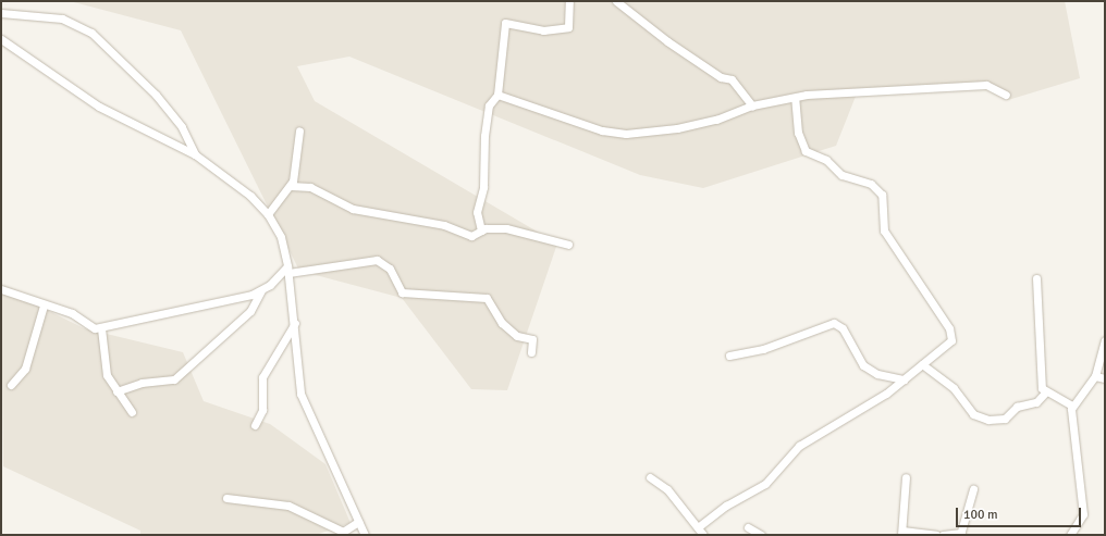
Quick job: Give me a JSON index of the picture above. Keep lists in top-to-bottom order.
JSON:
{
  "scale_bar": "100 m"
}
